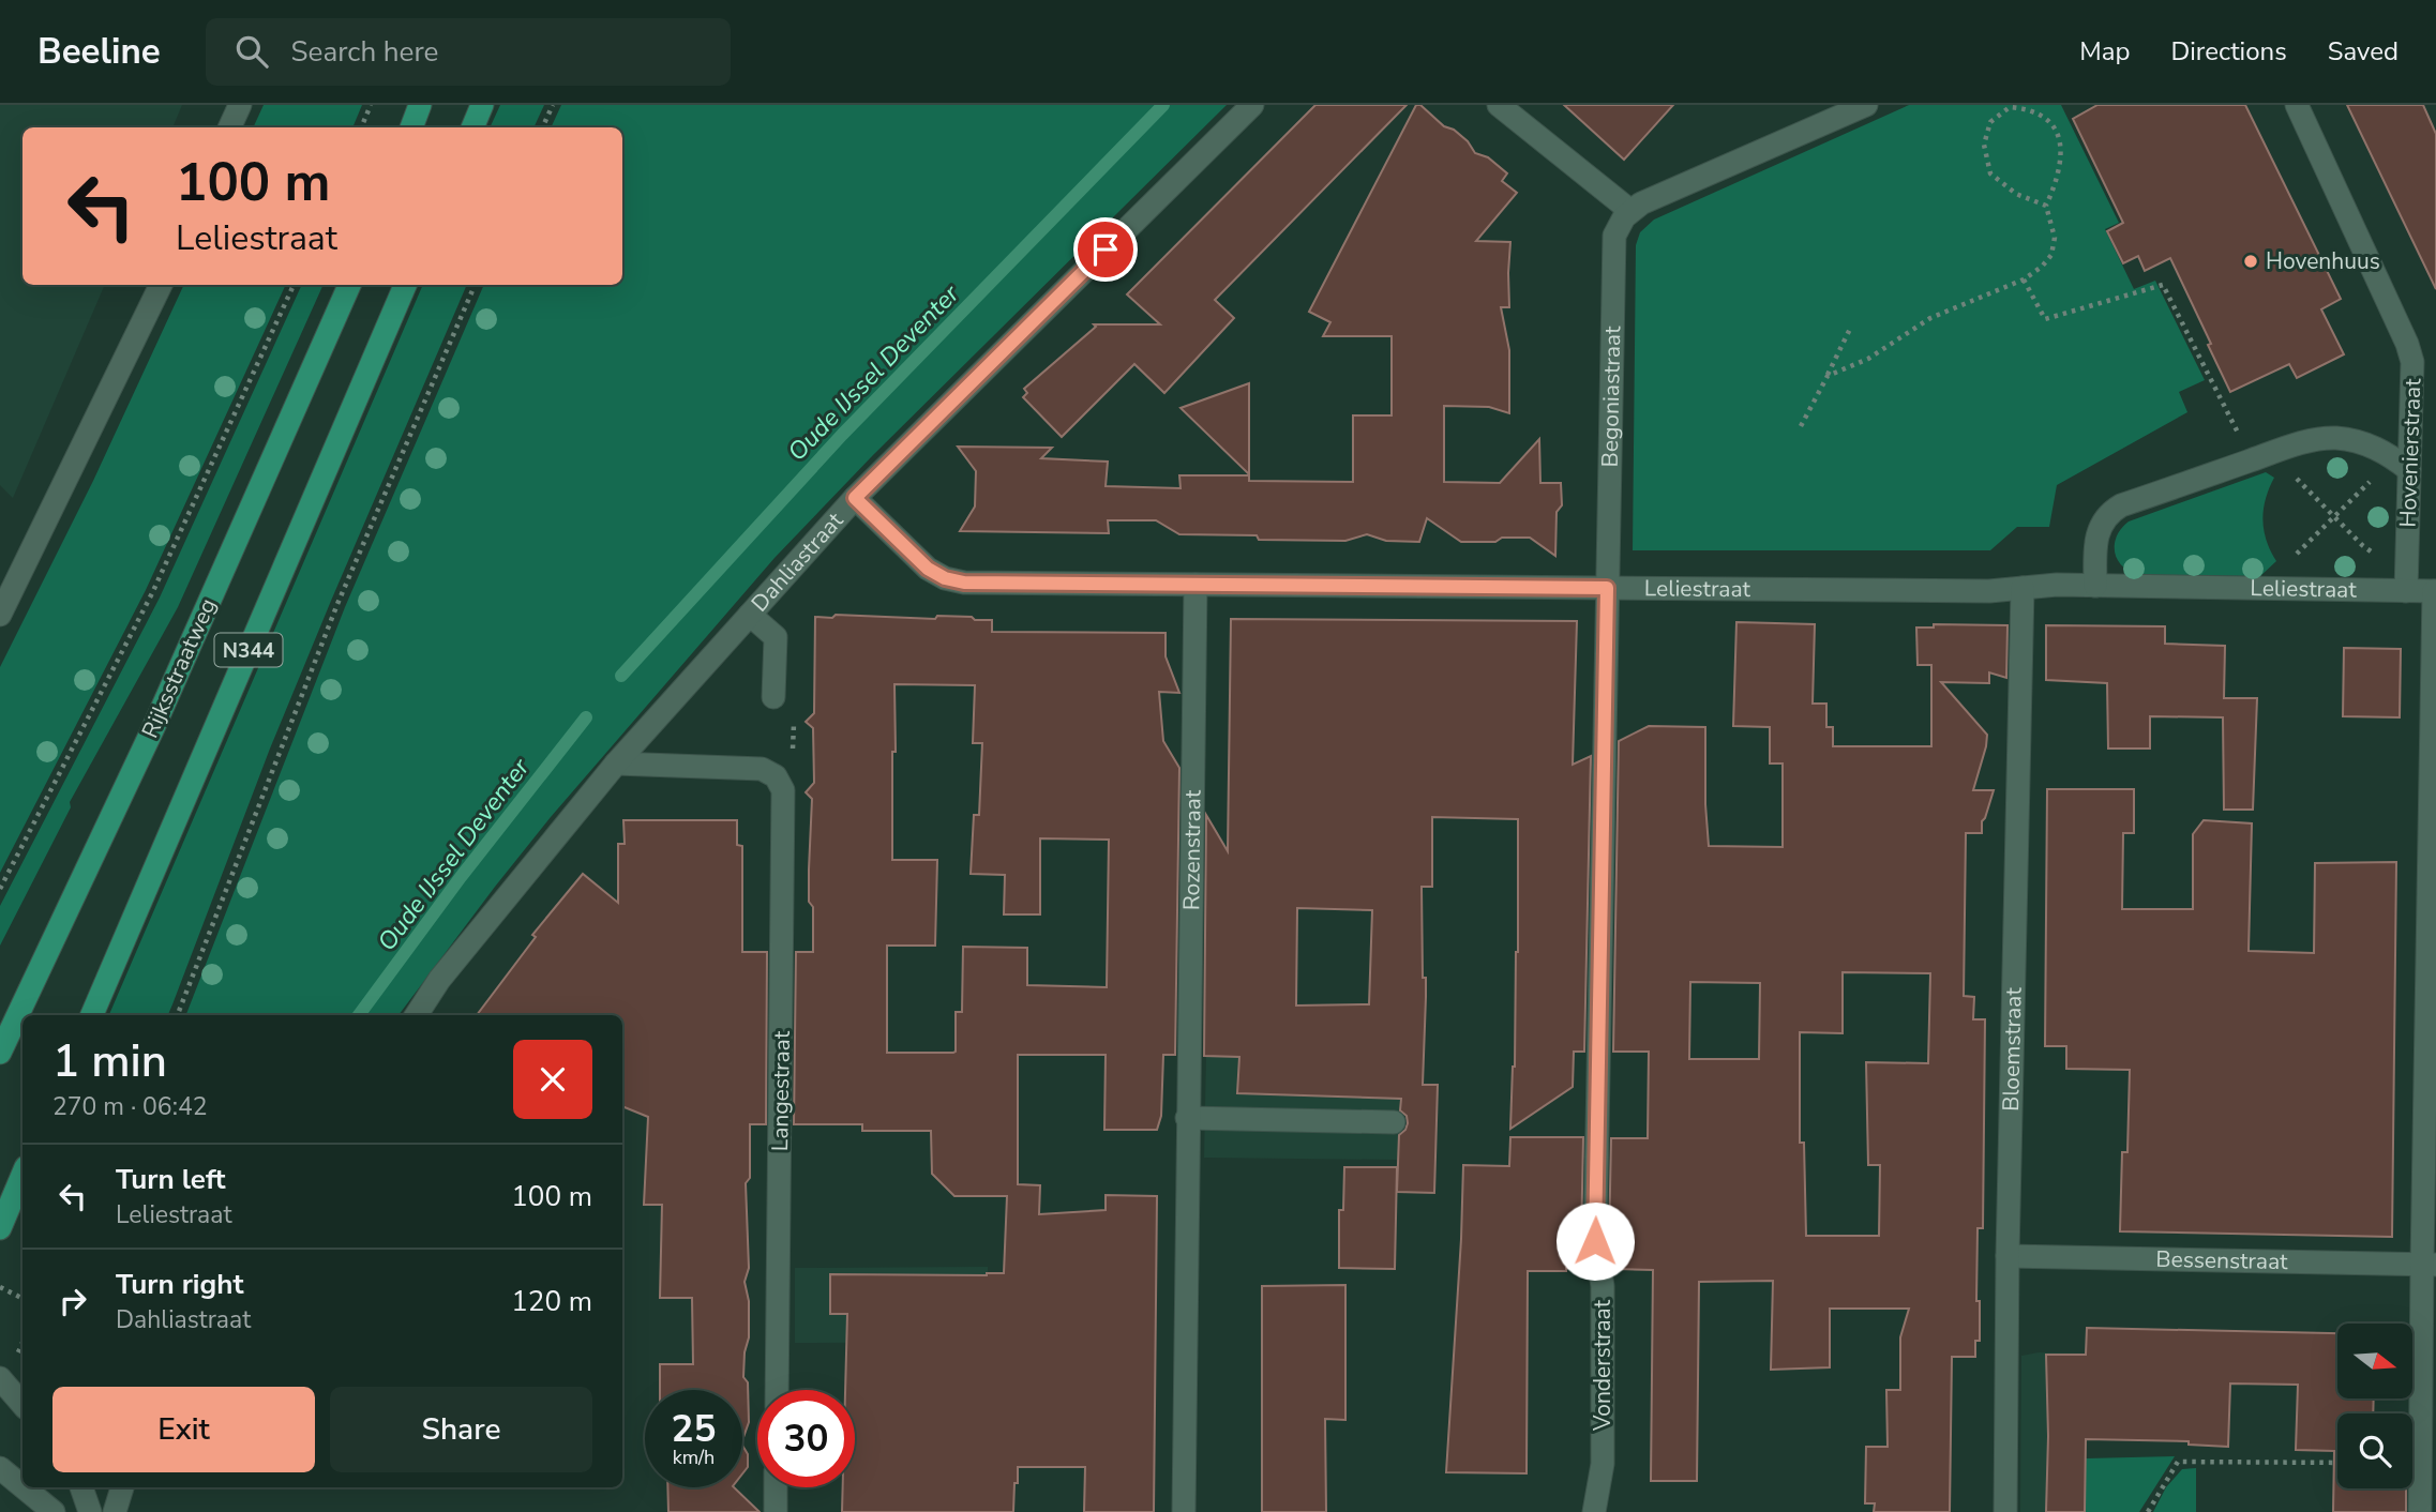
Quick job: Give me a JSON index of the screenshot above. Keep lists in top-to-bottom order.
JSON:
{
  "streets": {
    "main road": ["N344", "Rijksstraatweg"],
    "street": [
      "Begoniastraat",
      "Hovenierstraat",
      "Dahliastraat",
      "Leliestraat",
      "Rozenstraat",
      "Bloemstraat",
      "Langestraat",
      "Bessenstraat",
      "Vonderstraat"
    ]
  },
  "crossings": [
    ["Begoniastraat", "Leliestraat"],
    ["Begoniastraat", "Vonderstraat"],
    ["Hovenierstraat", "Leliestraat"],
    ["Dahliastraat", "Leliestraat"],
    ["Leliestraat", "Rozenstraat"],
    ["Leliestraat", "Bloemstraat"],
    ["Leliestraat", "Vonderstraat"],
    ["Bloemstraat", "Bessenstraat"]
  ],
  "water": ["Oude IJssel Deventer"],
  "places": ["Hovenhuus"],
  "north": "right",
  "page": {
    "header": "Beeline",
    "search": "Search here",
    "nav": ["Map", "Directions", "Saved"],
    "turn": ["100 m", "Leliestraat"],
    "heading": ["1 min", "270 m · 06:42"],
    "list": [
      {
        "name": "Turn left",
        "note": "Leliestraat",
        "value": "100 m"
      },
      {
        "name": "Turn right",
        "note": "Dahliastraat",
        "value": "120 m"
      }
    ],
    "buttons": ["Exit", "Share"],
    "speed": "25 km/h",
    "limit": "30"
  }
}
